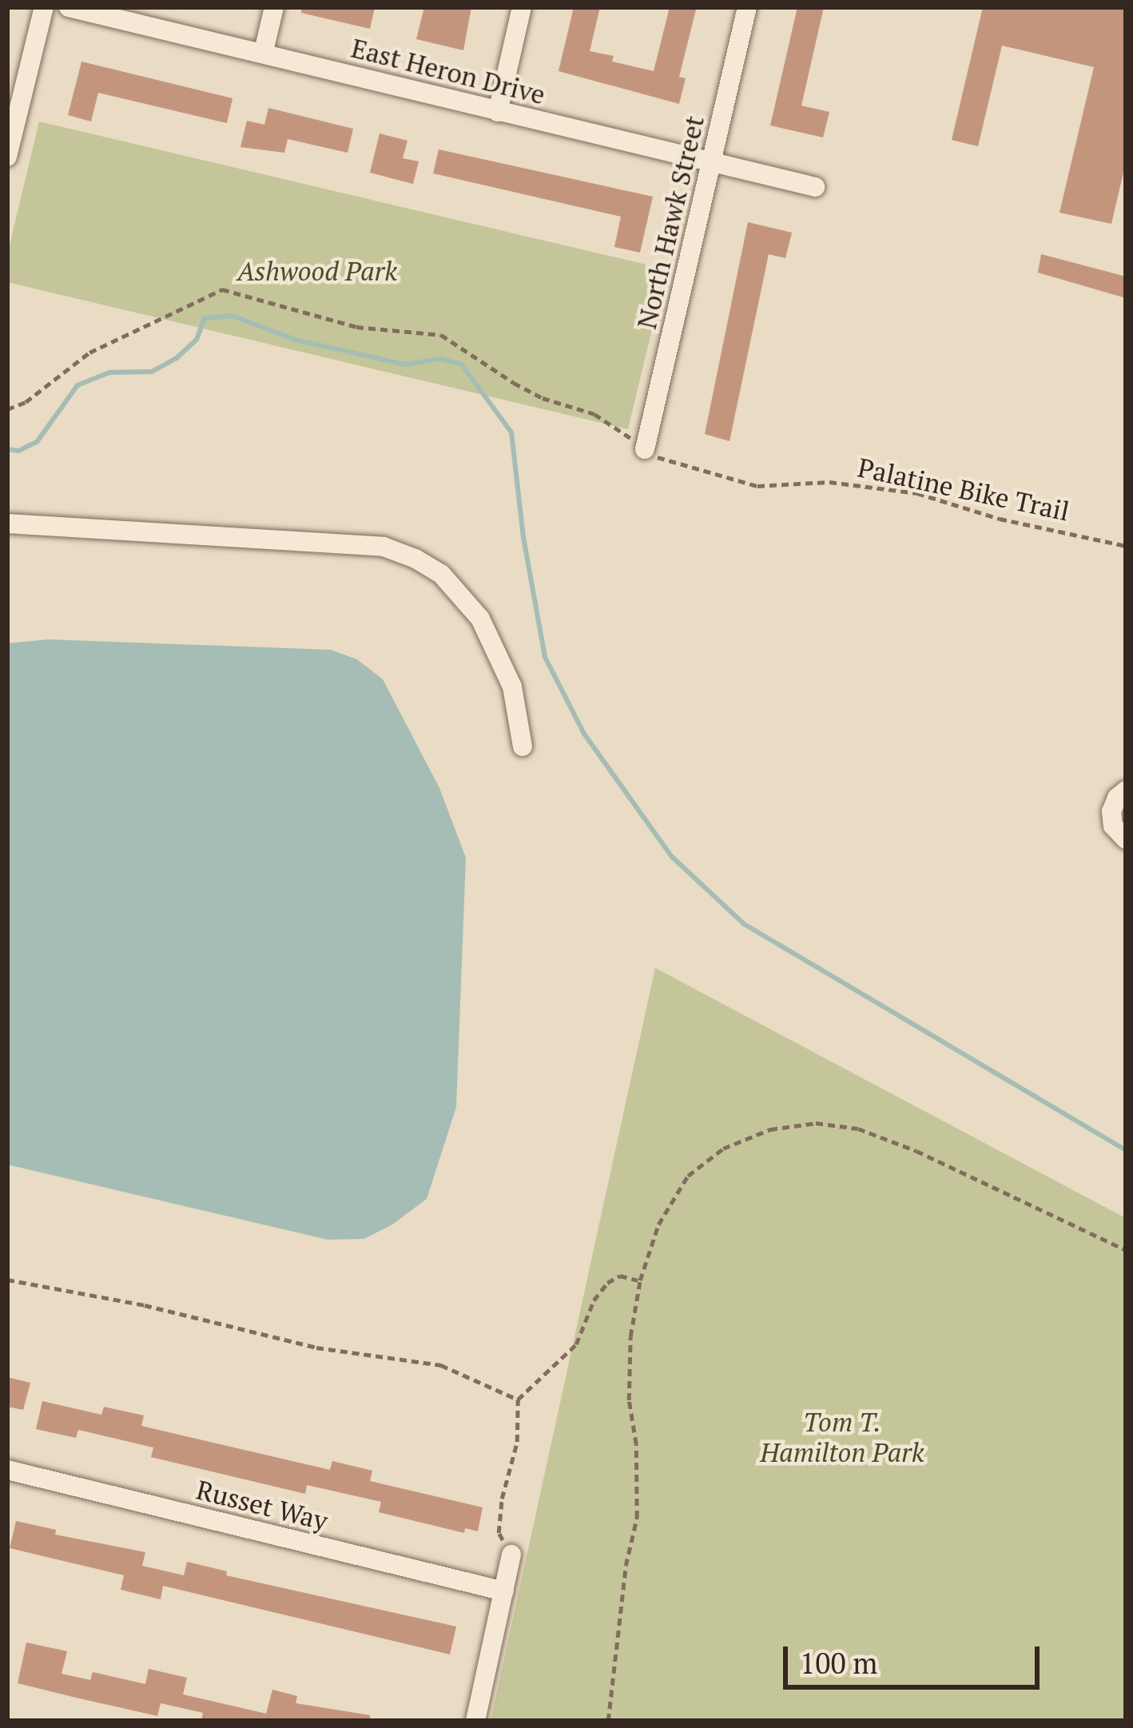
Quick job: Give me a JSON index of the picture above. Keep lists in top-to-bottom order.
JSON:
{
  "streets": {
    "street": ["East Heron Drive", "North Hawk Street", "Russet Way"],
    "path": ["Palatine Bike Trail"]
  },
  "crossings": [
    ["East Heron Drive", "North Hawk Street"],
    ["North Hawk Street", "Palatine Bike Trail"]
  ],
  "parks": ["Ashwood Park", "Tom T. Hamilton Park"],
  "scale_bar": "100 m"
}
